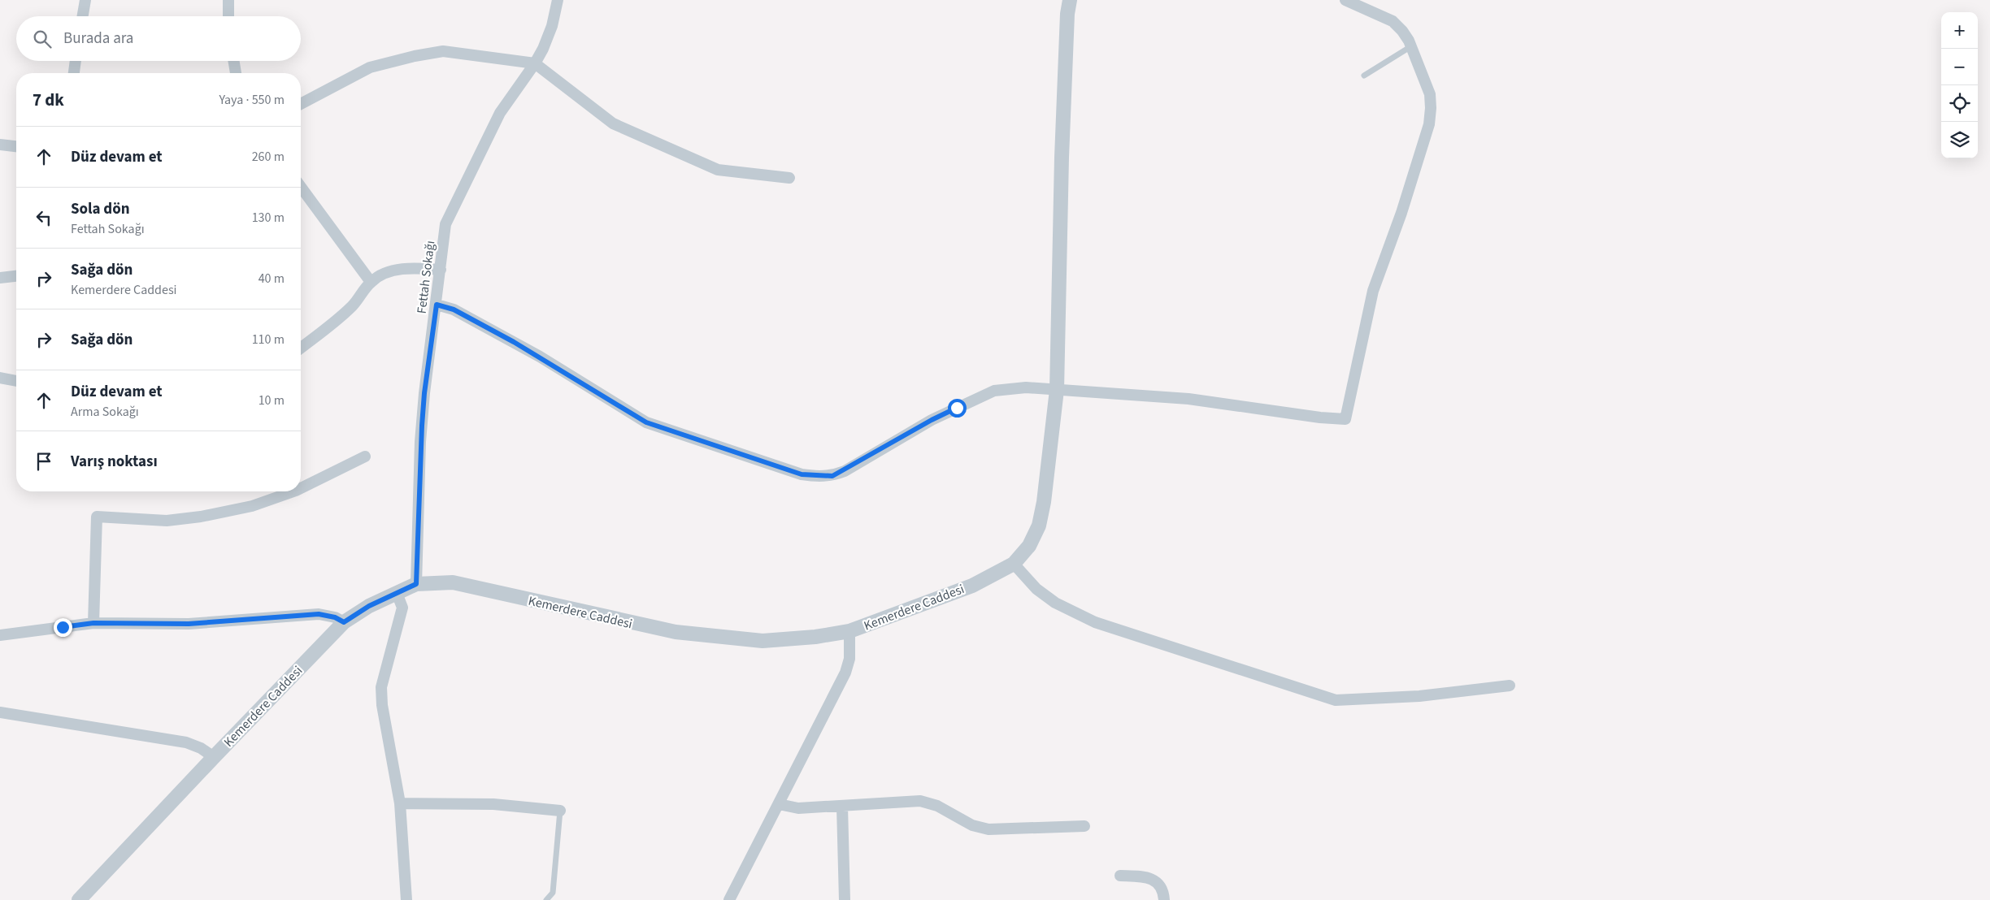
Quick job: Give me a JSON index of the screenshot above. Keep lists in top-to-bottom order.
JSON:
{
  "streets": {
    "street": ["Fettah Sokağı", "Kemerdere Caddesi"]
  },
  "crossings": [
    ["Fettah Sokağı", "Kemerdere Caddesi"]
  ],
  "page": {
    "map_buttons": ["+", "−"],
    "search": "Burada ara",
    "heading": ["7 dk", "Yaya · 550 m"],
    "list": [
      ["Düz devam et", "260 m"],
      ["Sola dön", "Fettah Sokağı", "130 m"],
      ["Sağa dön", "Kemerdere Caddesi", "40 m"],
      ["Sağa dön", "110 m"],
      ["Düz devam et", "Arma Sokağı", "10 m"],
      "Varış noktası"
    ]
  }
}
